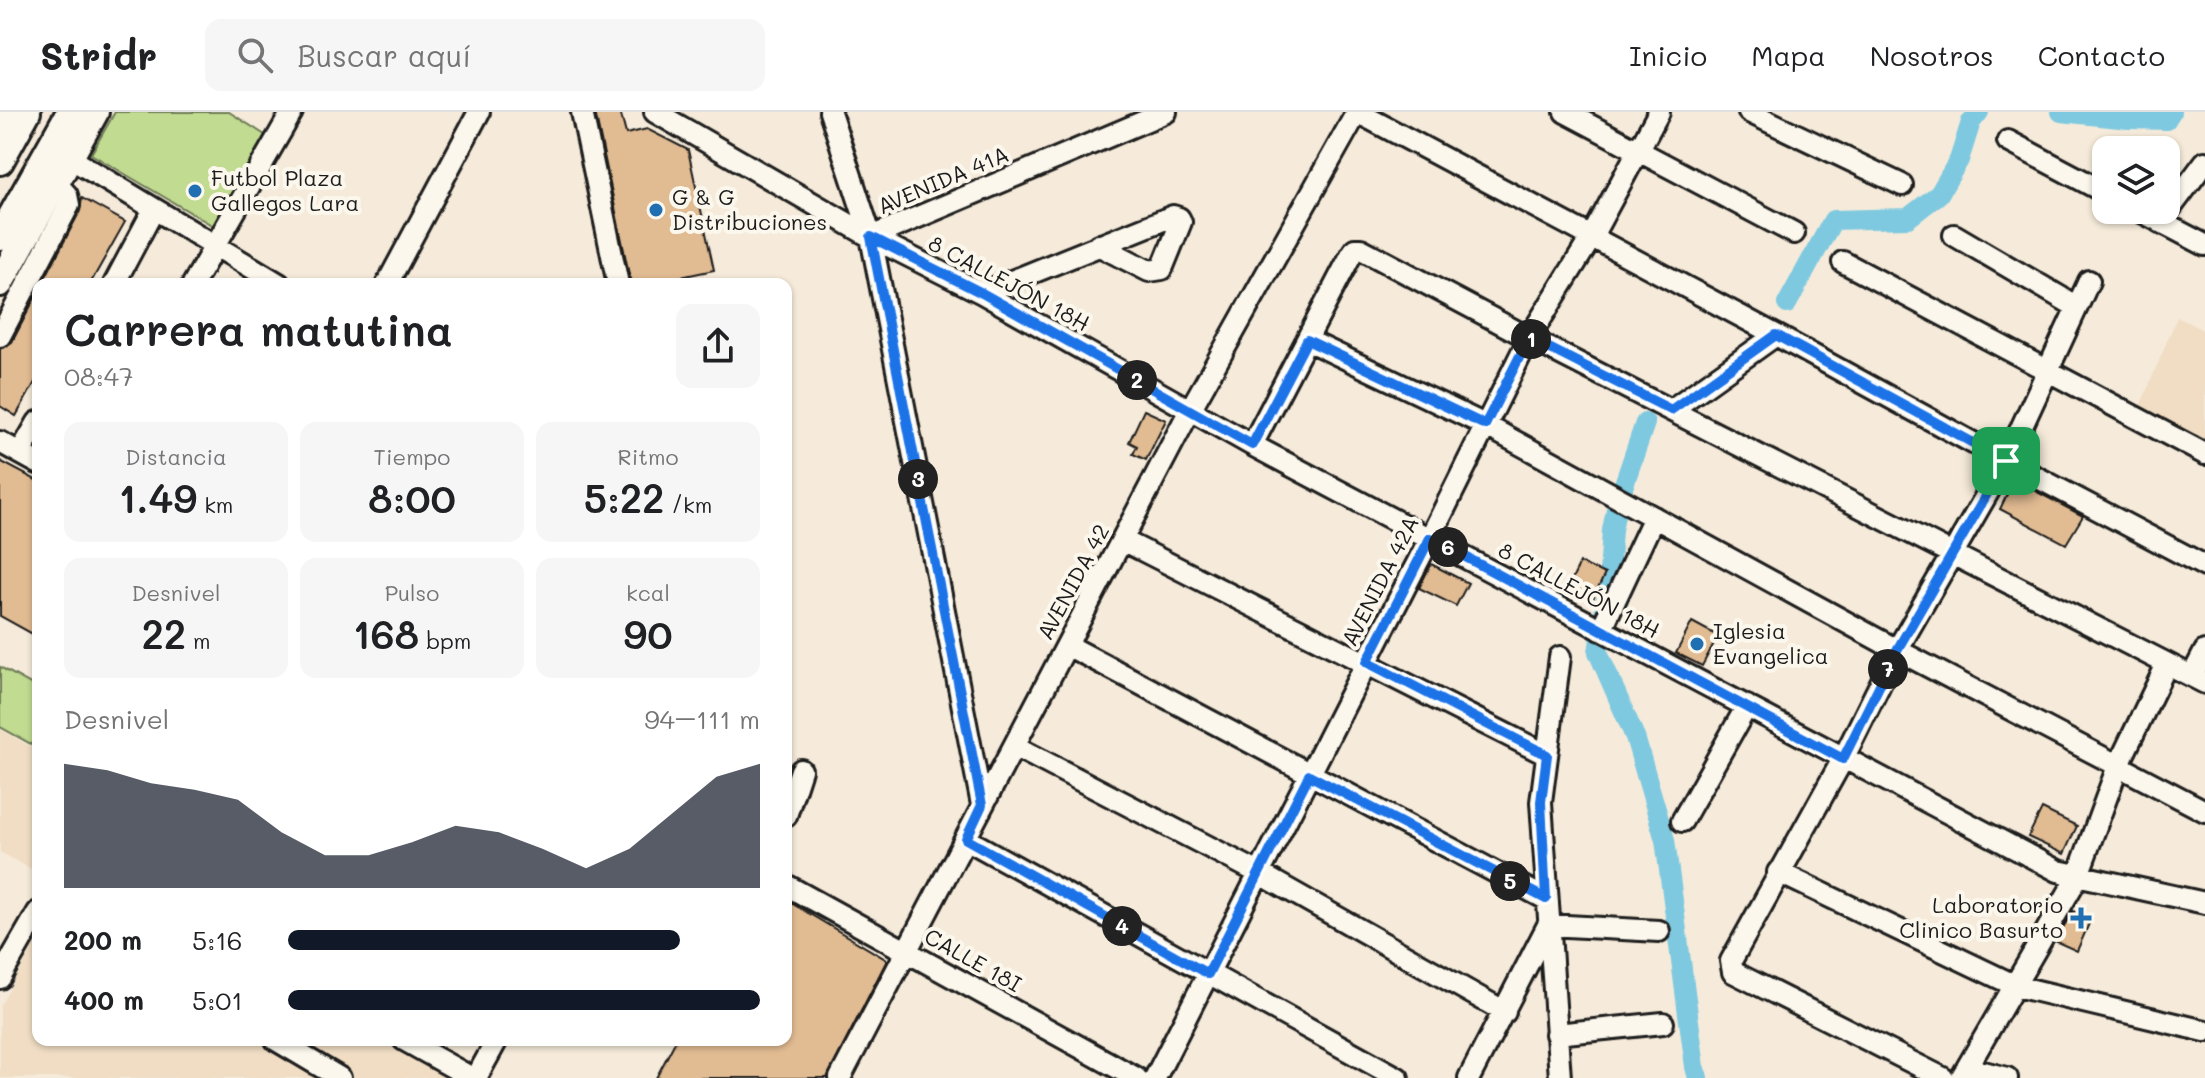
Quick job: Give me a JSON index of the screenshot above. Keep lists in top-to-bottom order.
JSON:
{
  "streets": {
    "street": [
      "AVENIDA 41A",
      "8 CALLEJÓN 18H",
      "AVENIDA 42A",
      "AVENIDA 42",
      "CALLE 18I"
    ]
  },
  "crossings": [
    ["AVENIDA 41A", "8 CALLEJÓN 18H"],
    ["8 CALLEJÓN 18H", "AVENIDA 42A"],
    ["8 CALLEJÓN 18H", "AVENIDA 42"],
    ["AVENIDA 42", "CALLE 18I"]
  ],
  "places": {
    "other": ["Futbol Plaza Gallegos Lara", "G & G Distribuciones", "Iglesia Evangelica"],
    "health": ["Laboratorio Clinico Basurto"]
  },
  "page": {
    "header": "Stridr",
    "search": "Buscar aquí",
    "nav": [
      "Inicio",
      "Mapa",
      "Nosotros",
      "Contacto"
    ],
    "heading": ["Carrera matutina", "08:47"],
    "pins": [
      "1",
      "2",
      "3",
      "6",
      "7",
      "5",
      "4"
    ],
    "stats": [
      ["Distancia", "1.49 km"],
      ["Tiempo", "8:00"],
      ["Ritmo", "5:22 /km"],
      ["Desnivel", "22 m"],
      ["Pulso", "168 bpm"],
      ["kcal", "90"]
    ],
    "chart": ["Desnivel", "94–111 m"],
    "list": [
      {
        "name": "200 m",
        "note": "5:16"
      },
      {
        "name": "400 m",
        "note": "5:01"
      }
    ]
  }
}
